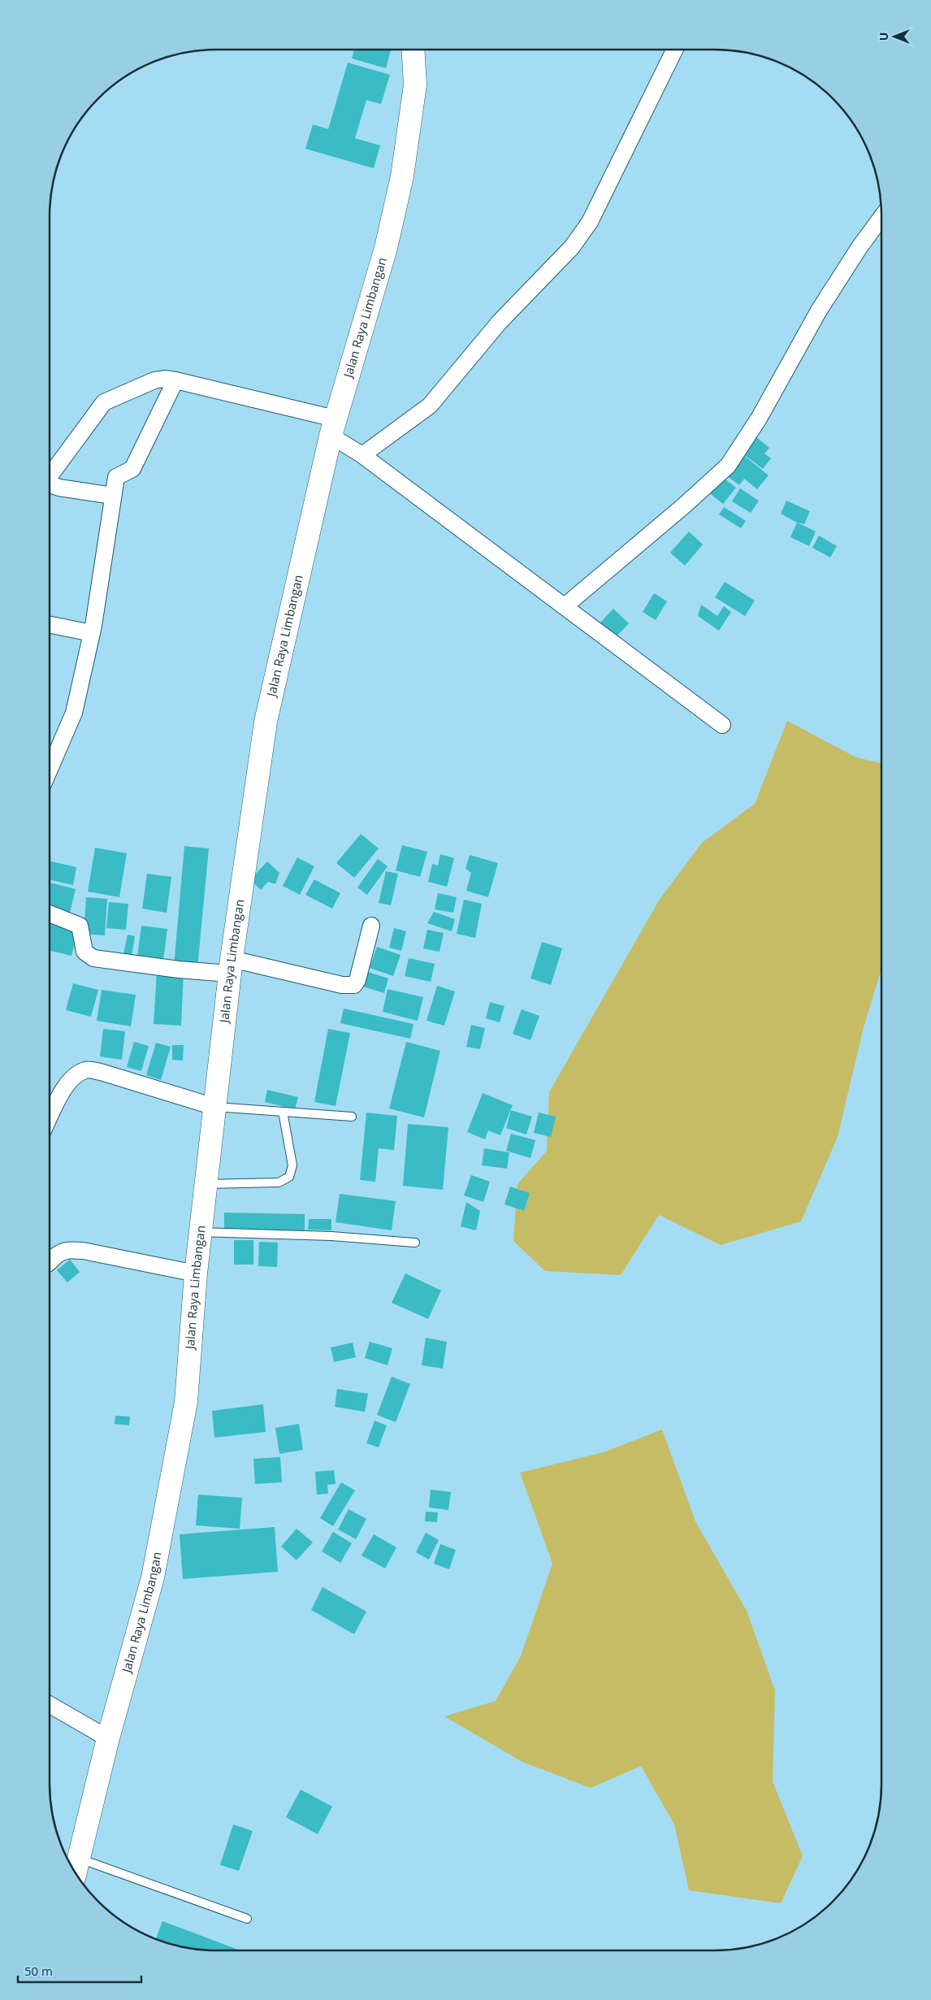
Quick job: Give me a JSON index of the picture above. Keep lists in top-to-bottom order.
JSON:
{
  "streets": {
    "highway": ["Jalan Raya Limbangan"]
  },
  "scale_bar": "50 m",
  "north": "left"
}
